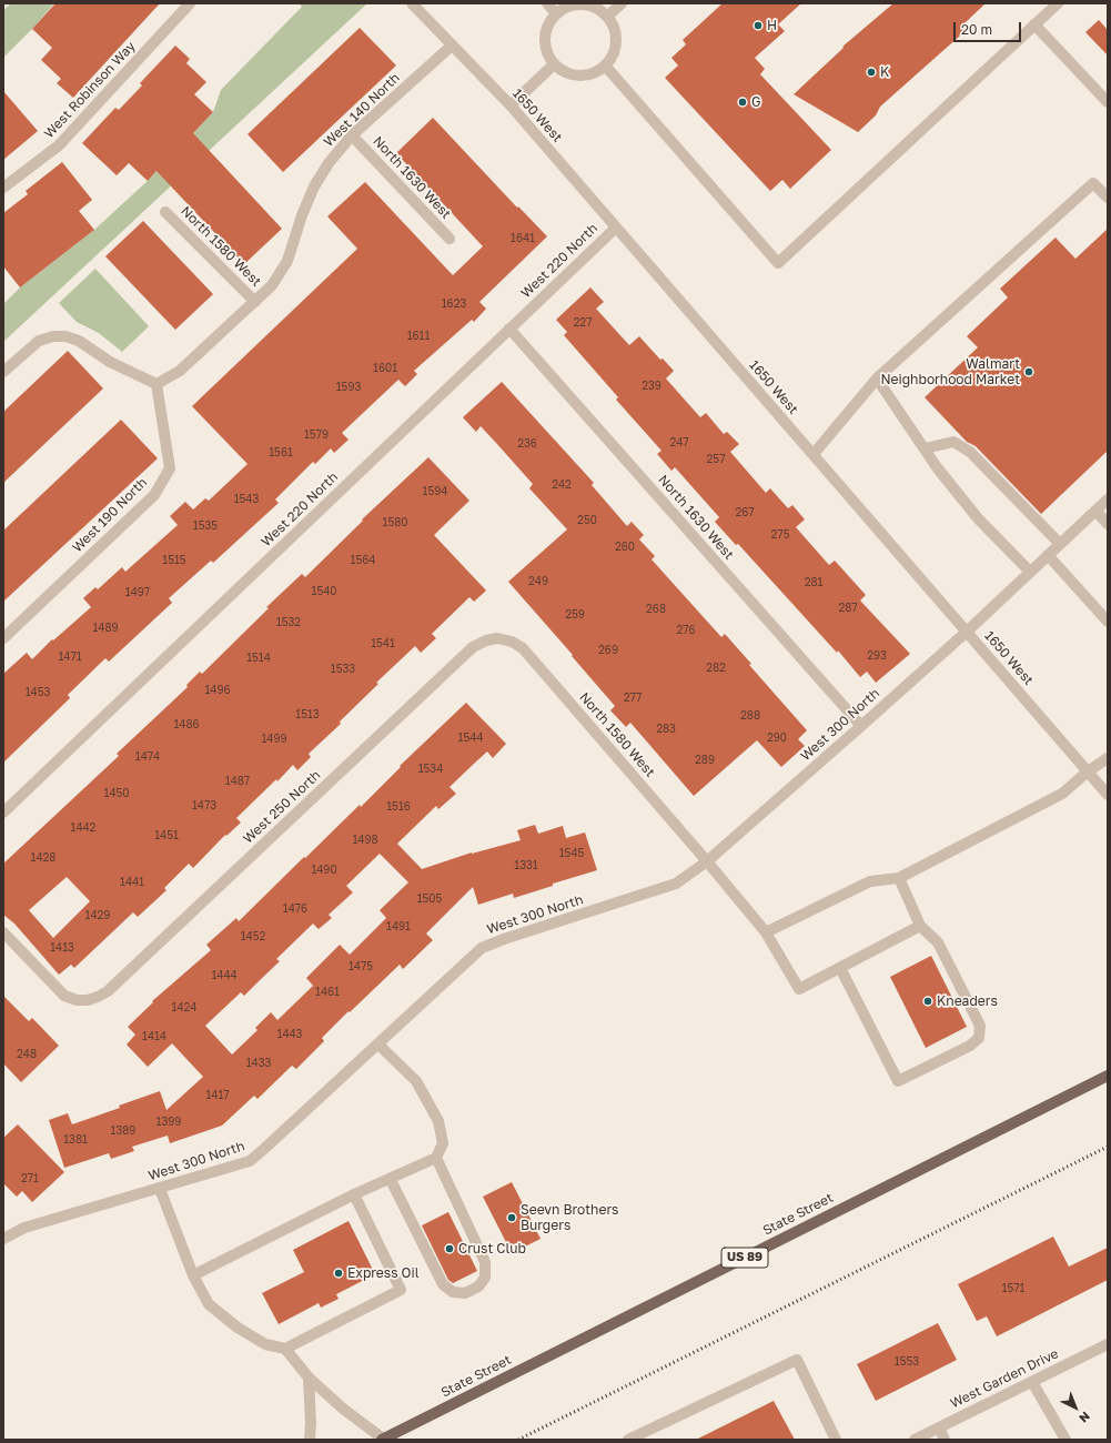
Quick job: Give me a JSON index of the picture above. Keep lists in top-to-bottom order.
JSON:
{
  "streets": {
    "main road": ["State Street", "US 89"],
    "street": [
      "West Robinson Way",
      "West 140 North",
      "1650 West",
      "North 1630 West",
      "North 1580 West",
      "West 220 North",
      "West 190 North",
      "West 300 North",
      "West 250 North",
      "West Garden Drive"
    ]
  },
  "crossings": [
    ["West 140 North", "1650 West"],
    ["West 140 North", "North 1630 West"],
    ["West 140 North", "North 1580 West"],
    ["West 140 North", "West 190 North"],
    ["1650 West", "West 220 North"],
    ["1650 West", "West 300 North"],
    ["North 1630 West", "West 220 North"],
    ["North 1630 West", "West 300 North"],
    ["North 1580 West", "West 300 North"],
    ["North 1580 West", "West 250 North"]
  ],
  "places": [
    "H",
    "K",
    "G",
    "Walmart Neighborhood Market",
    "Kneaders",
    "Seevn Brothers Burgers",
    "Crust Club",
    "Express Oil"
  ],
  "house_numbers": [
    "1641",
    "1623",
    "227",
    "1611",
    "1601",
    "239",
    "1593",
    "1579",
    "247",
    "236",
    "1561",
    "257",
    "242",
    "1594",
    "1543",
    "267",
    "250",
    "1580",
    "1535",
    "275",
    "260",
    "1515",
    "1564",
    "249",
    "281",
    "1540",
    "1497",
    "287",
    "268",
    "259",
    "1532",
    "1489",
    "276",
    "1541",
    "269",
    "293",
    "1471",
    "1514",
    "282",
    "1533",
    "1496",
    "1453",
    "277",
    "1513",
    "288",
    "1486",
    "283",
    "1544",
    "290",
    "1499",
    "1474",
    "289",
    "1534",
    "1487",
    "1450",
    "1473",
    "1516",
    "1442",
    "1451",
    "1498",
    "1545",
    "1428",
    "1331",
    "1490",
    "1441",
    "1505",
    "1476",
    "1429",
    "1491",
    "1452",
    "1413",
    "1475",
    "1444",
    "1461",
    "1424",
    "1443",
    "1414",
    "248",
    "1433",
    "1417",
    "1399",
    "1389",
    "1381",
    "271",
    "1571",
    "1553"
  ],
  "scale_bar": "20 m",
  "north": "bottom right"
}
